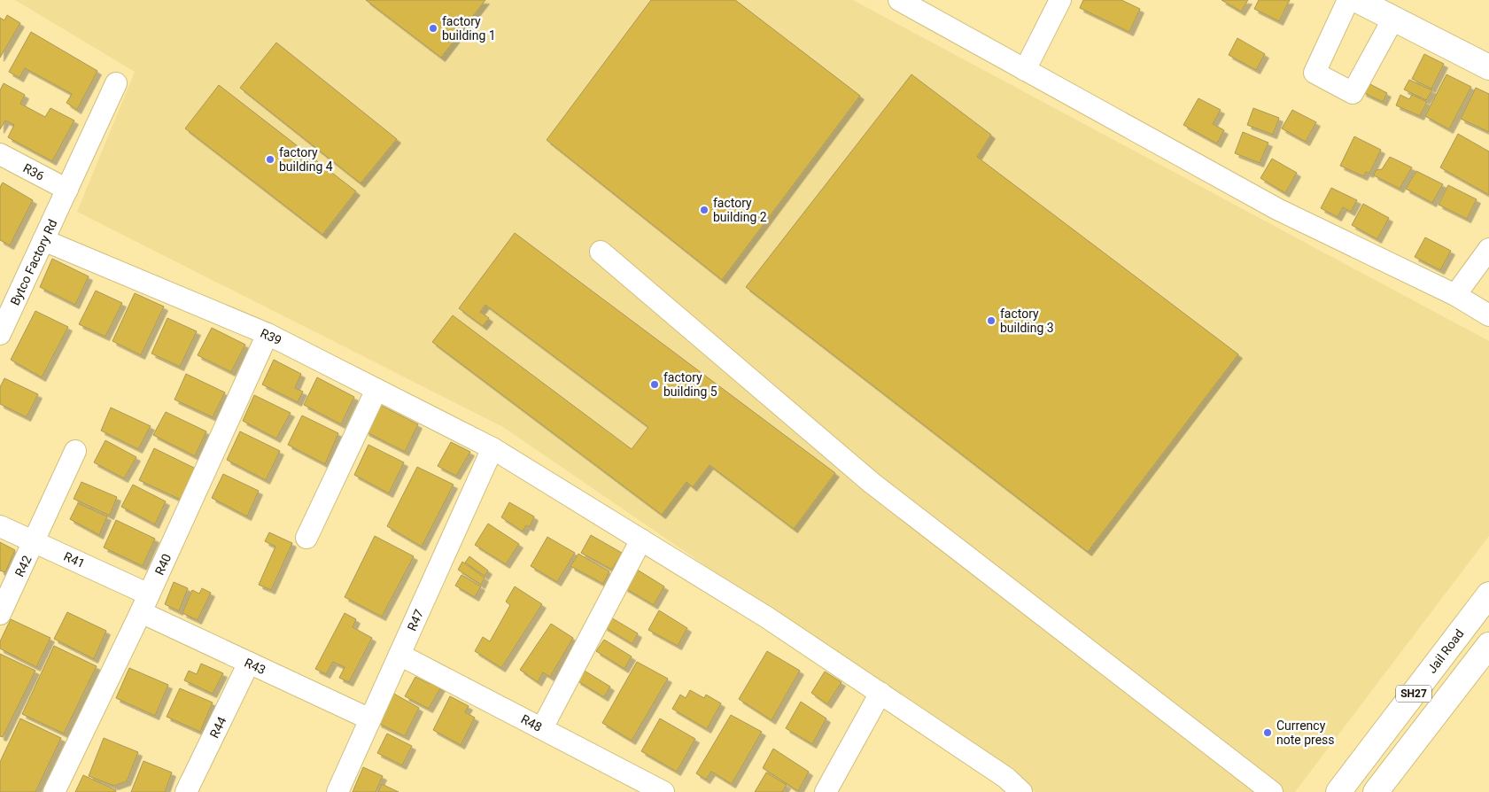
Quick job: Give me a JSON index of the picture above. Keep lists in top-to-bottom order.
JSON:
{
  "streets": {
    "main road": ["Jail Road", "SH27"],
    "street": [
      "R36",
      "Bytco Factory Rd",
      "R39",
      "R41",
      "R40",
      "R42",
      "R47",
      "R43",
      "R48",
      "R44"
    ]
  },
  "crossings": [
    ["R36", "Bytco Factory Rd"],
    ["Bytco Factory Rd", "R39"],
    ["R39", "R40"],
    ["R39", "R47"],
    ["R41", "R40"],
    ["R41", "R42"],
    ["R41", "R43"],
    ["R40", "R43"],
    ["R47", "R43"],
    ["R47", "R48"],
    ["R43", "R44"]
  ],
  "places": [
    "factory building 1",
    "factory building 4",
    "factory building 2",
    "factory building 3",
    "factory building 5",
    "Currency note press"
  ]
}
